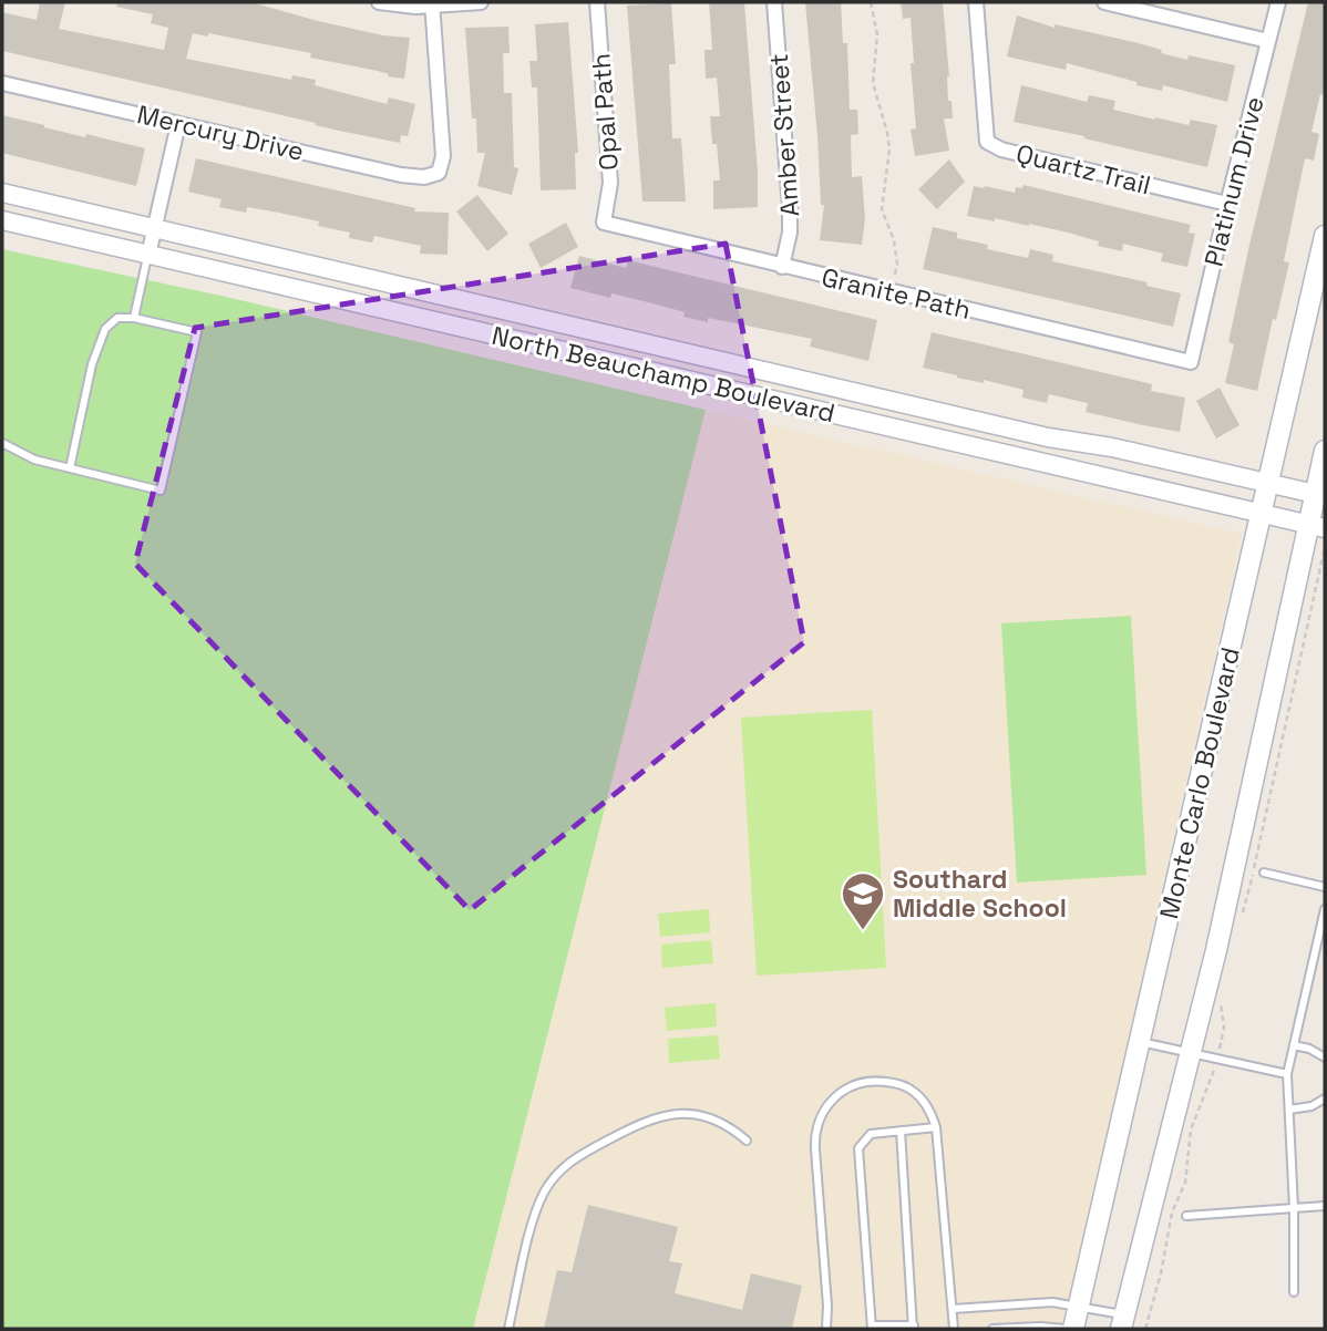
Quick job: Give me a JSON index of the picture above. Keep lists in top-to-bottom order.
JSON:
{
  "streets": {
    "main road": ["Monte Carlo Boulevard"],
    "street": [
      "Opal Path",
      "Mercury Drive",
      "Amber Street",
      "Quartz Trail",
      "Platinum Drive",
      "Granite Path",
      "North Beauchamp Boulevard"
    ]
  },
  "crossings": [
    ["Opal Path", "Granite Path"],
    ["Amber Street", "Granite Path"],
    ["Quartz Trail", "Platinum Drive"],
    ["Platinum Drive", "Granite Path"],
    ["North Beauchamp Boulevard", "Monte Carlo Boulevard"]
  ],
  "places": {
    "school or university": ["Southard Middle School"]
  }
}
